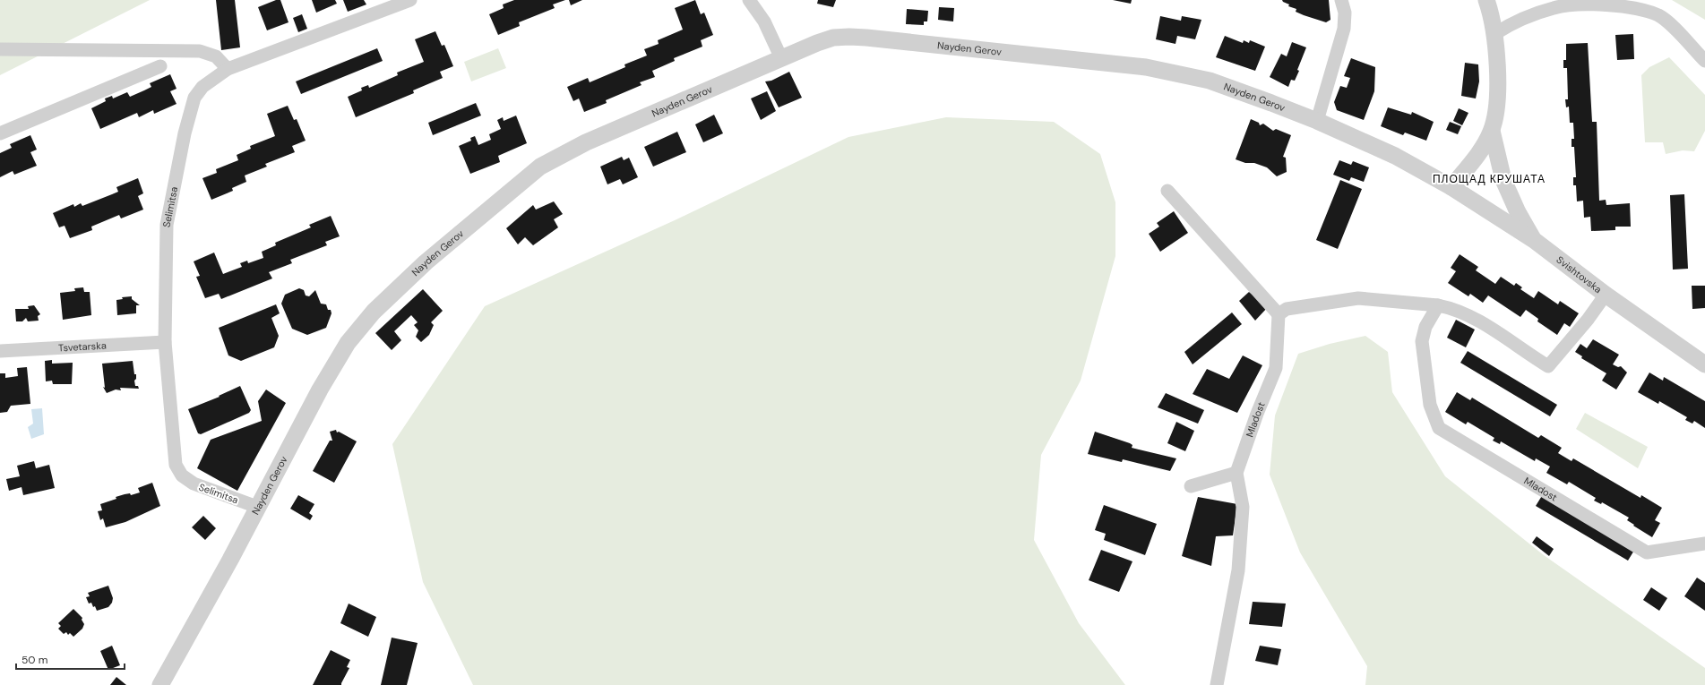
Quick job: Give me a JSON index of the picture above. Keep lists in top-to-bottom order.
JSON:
{
  "streets": {
    "street": [
      "Nayden Gerov",
      "Selimitsa",
      "Svishtovska",
      "Tsvetarska",
      "Mladost"
    ]
  },
  "crossings": [
    ["Nayden Gerov", "Selimitsa"],
    ["Nayden Gerov", "Svishtovska"],
    ["Selimitsa", "Tsvetarska"]
  ],
  "districts": ["ПЛОЩАД КРУШАТА"],
  "scale_bar": "50 m"
}
